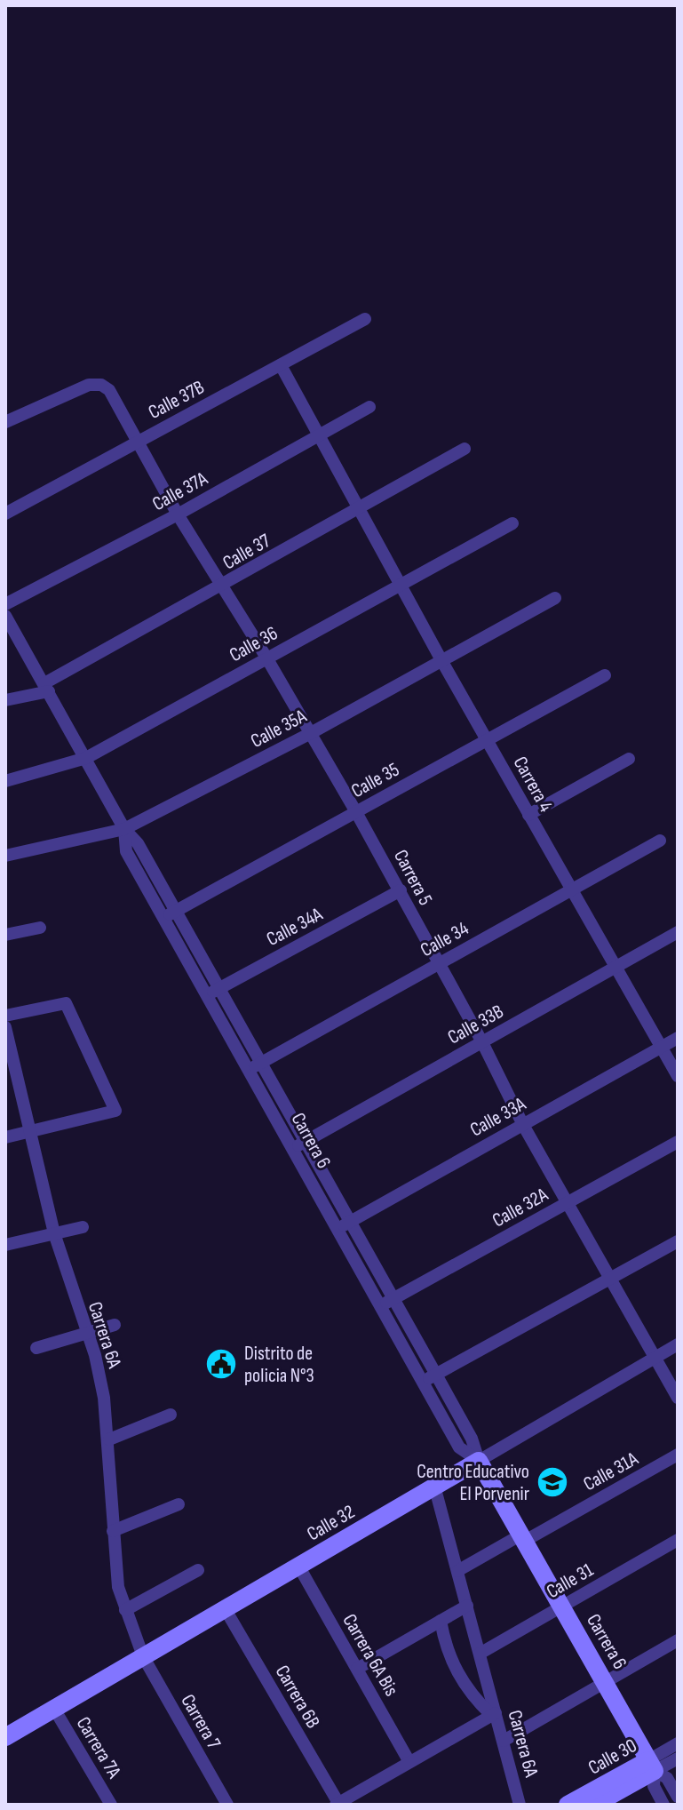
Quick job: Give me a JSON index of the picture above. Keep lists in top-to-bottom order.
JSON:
{
  "streets": {
    "street": [
      "Calle 37B",
      "Calle 37A",
      "Calle 37",
      "Calle 36",
      "Calle 35A",
      "Calle 35",
      "Carrera 4",
      "Carrera 5",
      "Calle 34A",
      "Calle 34",
      "Calle 33B",
      "Calle 33A",
      "Carrera 6",
      "Calle 32A",
      "Carrera 6A",
      "Calle 31A",
      "Calle 32",
      "Calle 31",
      "Carrera 6A Bis",
      "Carrera 6B",
      "Carrera 7",
      "Carrera 7A",
      "Calle 30"
    ]
  },
  "crossings": [
    ["Calle 37B", "Carrera 4"],
    ["Calle 37B", "Carrera 5"],
    ["Calle 37A", "Carrera 4"],
    ["Calle 37A", "Carrera 5"],
    ["Calle 37", "Carrera 4"],
    ["Calle 37", "Carrera 5"],
    ["Calle 37", "Carrera 6"],
    ["Calle 36", "Carrera 4"],
    ["Calle 36", "Carrera 5"],
    ["Calle 36", "Carrera 6"],
    ["Calle 35A", "Carrera 4"],
    ["Calle 35A", "Carrera 5"],
    ["Calle 35A", "Carrera 6"],
    ["Calle 35", "Carrera 4"],
    ["Calle 35", "Carrera 5"],
    ["Calle 35", "Carrera 6"],
    ["Carrera 4", "Calle 34"],
    ["Carrera 4", "Calle 33B"],
    ["Carrera 4", "Calle 33A"],
    ["Carrera 5", "Calle 34A"],
    ["Carrera 5", "Calle 34"],
    ["Carrera 5", "Calle 33B"],
    ["Carrera 5", "Calle 33A"],
    ["Carrera 5", "Calle 32A"],
    ["Carrera 5", "Calle 32"],
    ["Calle 34A", "Carrera 6"],
    ["Calle 34", "Carrera 6"],
    ["Calle 33B", "Carrera 6"],
    ["Calle 33A", "Carrera 6"],
    ["Carrera 6", "Calle 32A"],
    ["Carrera 6", "Calle 31A"],
    ["Carrera 6", "Calle 32"],
    ["Carrera 6", "Calle 31"],
    ["Carrera 6", "Calle 30"],
    ["Carrera 6A", "Calle 31A"],
    ["Carrera 6A", "Calle 32"],
    ["Carrera 6A", "Calle 31"],
    ["Carrera 6A", "Carrera 7"],
    ["Calle 32", "Carrera 6A Bis"],
    ["Calle 32", "Carrera 6B"],
    ["Calle 32", "Carrera 7"],
    ["Calle 32", "Carrera 7A"]
  ],
  "places": {
    "public building": ["Distrito de policia N°3"],
    "school or university": ["Centro Educativo El Porvenir"]
  }
}
